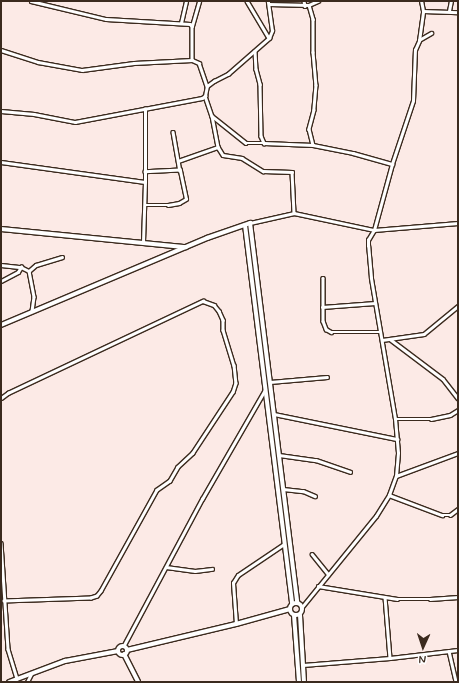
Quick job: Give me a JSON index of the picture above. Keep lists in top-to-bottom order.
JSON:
{
  "north": "bottom"
}
